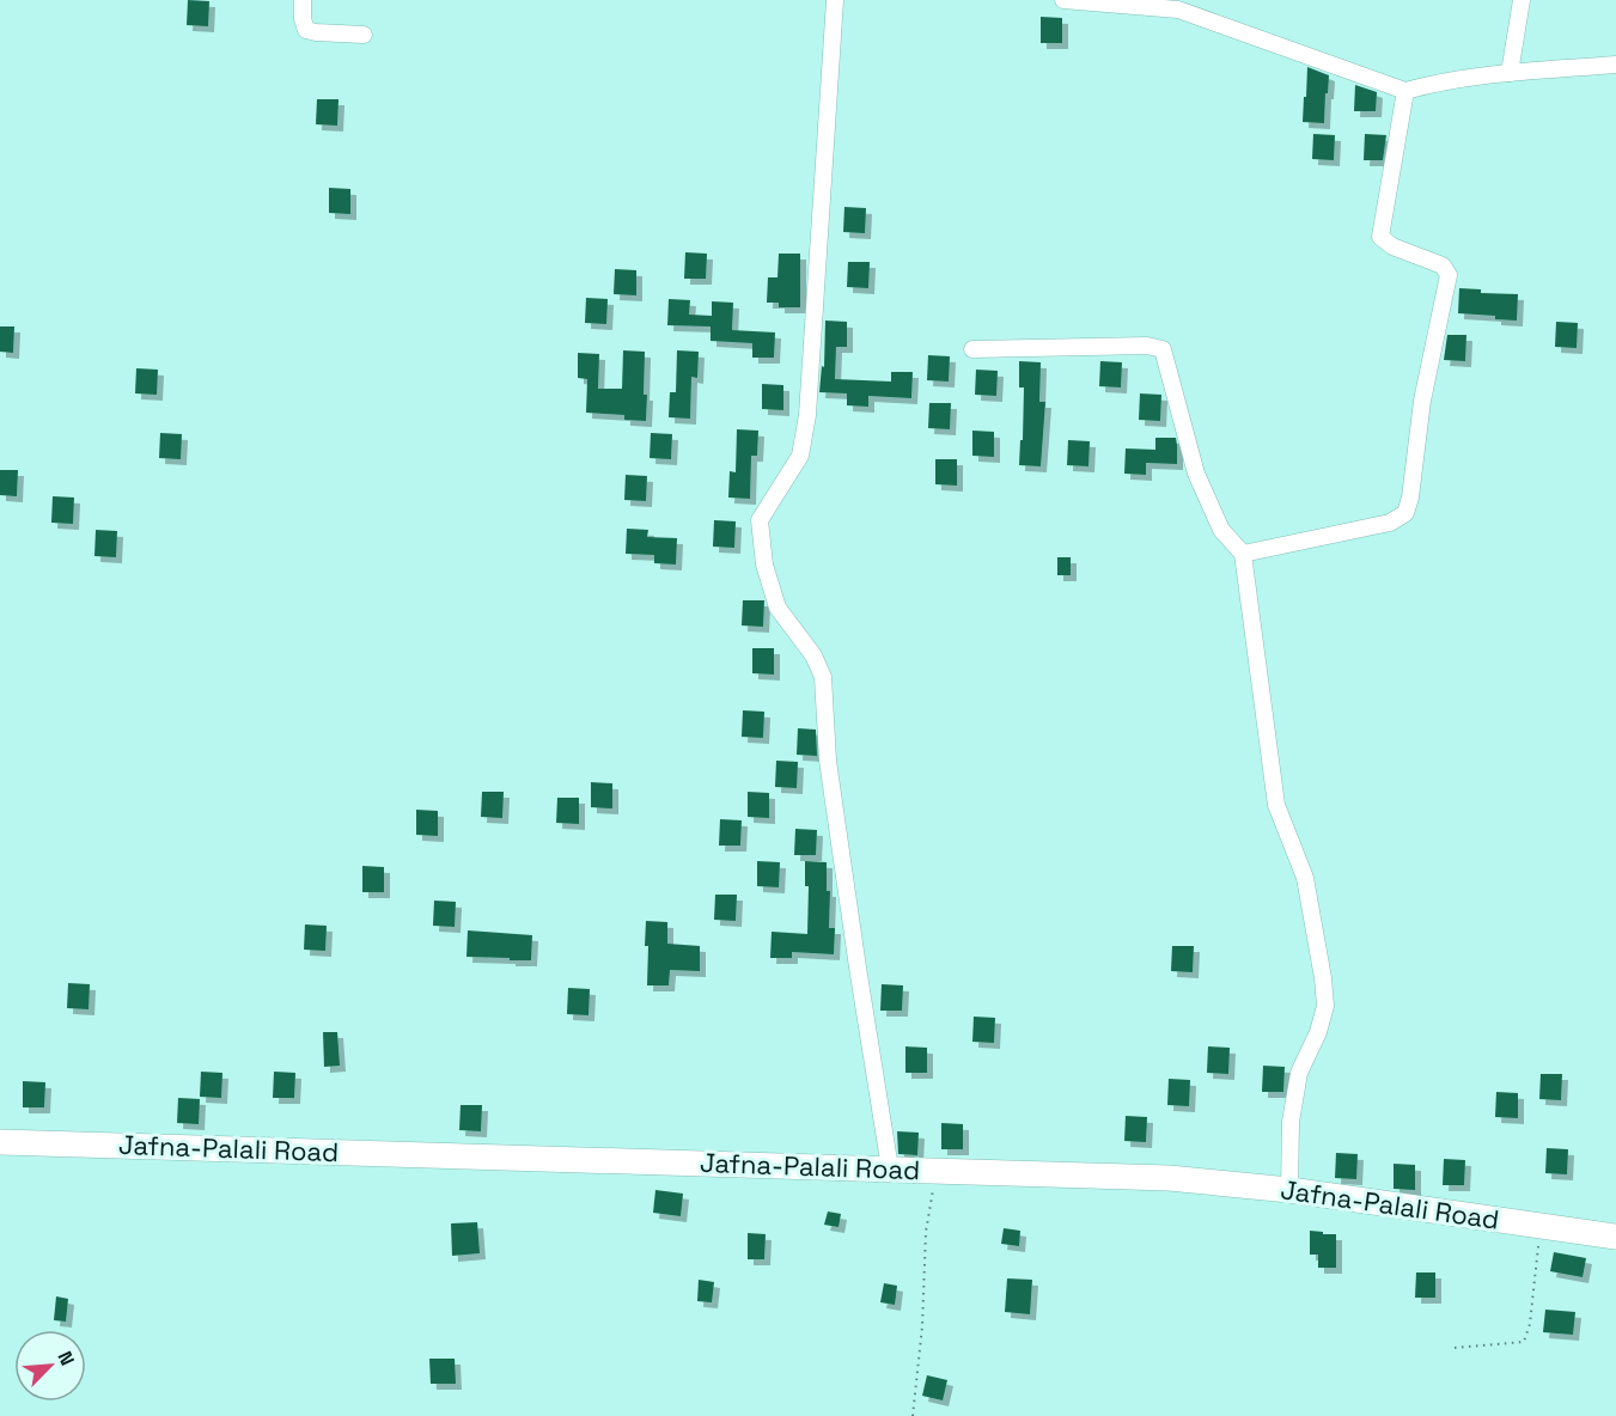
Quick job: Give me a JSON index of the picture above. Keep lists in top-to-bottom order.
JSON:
{
  "streets": {
    "main road": ["Jafna-Palali Road"]
  },
  "north": "top right"
}
